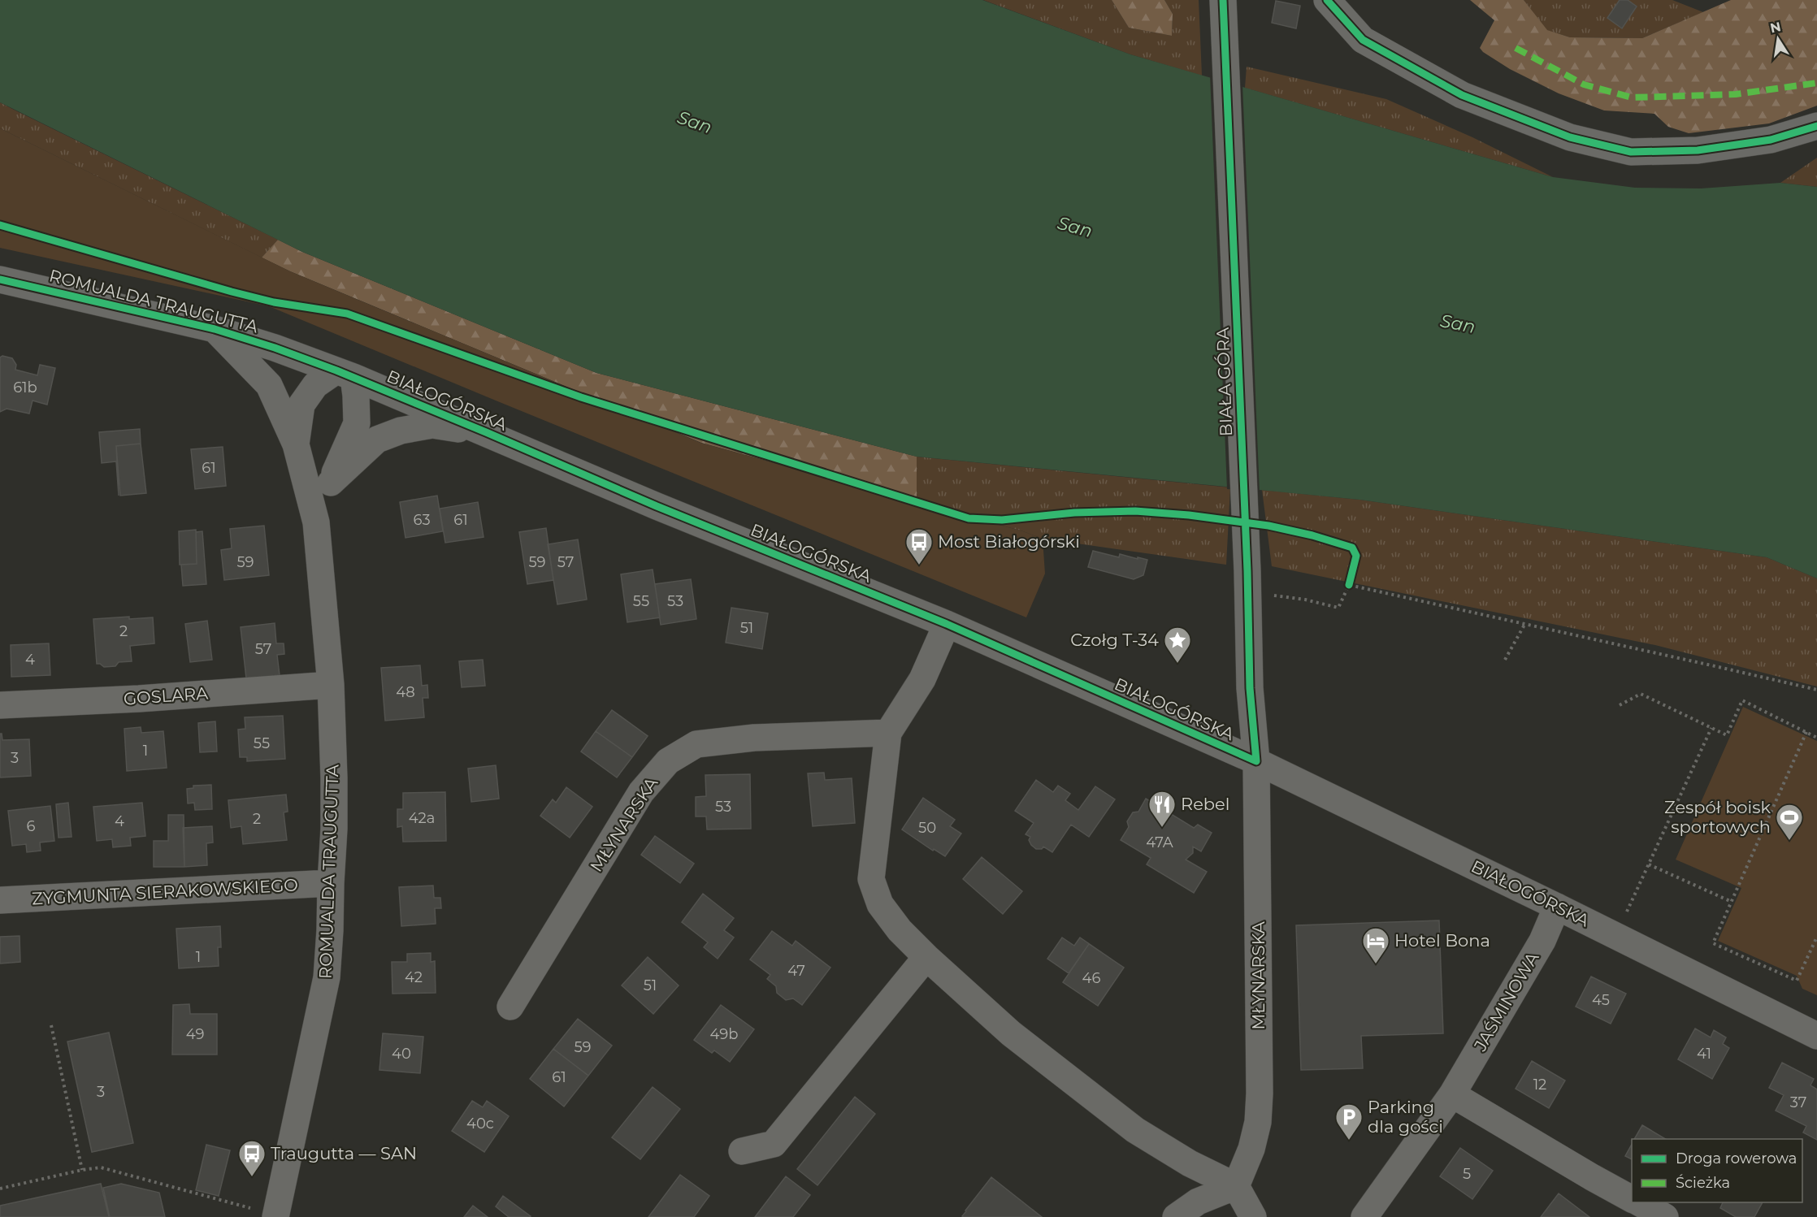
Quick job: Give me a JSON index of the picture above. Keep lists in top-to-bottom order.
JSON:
{
  "streets": {
    "street": [
      "ROMUALDA TRAUGUTTA",
      "BIAŁA GÓRA",
      "BIAŁOGÓRSKA",
      "GOSLARA",
      "MŁYNARSKA",
      "ZYGMUNTA SIERAKOWSKIEGO",
      "JAŚMINOWA"
    ]
  },
  "crossings": [
    ["ROMUALDA TRAUGUTTA", "BIAŁOGÓRSKA"],
    ["ROMUALDA TRAUGUTTA", "GOSLARA"],
    ["ROMUALDA TRAUGUTTA", "ZYGMUNTA SIERAKOWSKIEGO"],
    ["BIAŁA GÓRA", "BIAŁOGÓRSKA"],
    ["BIAŁA GÓRA", "MŁYNARSKA"],
    ["BIAŁOGÓRSKA", "MŁYNARSKA"],
    ["BIAŁOGÓRSKA", "JAŚMINOWA"]
  ],
  "water": ["San"],
  "places": {
    "bus stop": ["Most Białogórski", "Traugutta — SAN"],
    "place": ["Czołg T-34"],
    "restaurant": ["Rebel"],
    "sports": ["Zespół boisk sportowych"],
    "hotel": ["Hotel Bona"],
    "parking": ["Parking dla gości"]
  },
  "house_numbers": [
    "61b",
    "61",
    "63",
    "61",
    "59",
    "59",
    "57",
    "55",
    "53",
    "51",
    "2",
    "57",
    "4",
    "48",
    "55",
    "1",
    "3",
    "53",
    "42a",
    "2",
    "4",
    "6",
    "50",
    "47A",
    "1",
    "47",
    "42",
    "46",
    "51",
    "45",
    "49",
    "49b",
    "59",
    "40",
    "41",
    "61",
    "12",
    "3",
    "37",
    "40c",
    "5"
  ],
  "legend": ["Droga rowerowa", "Ścieżka"],
  "north": "top"
}
